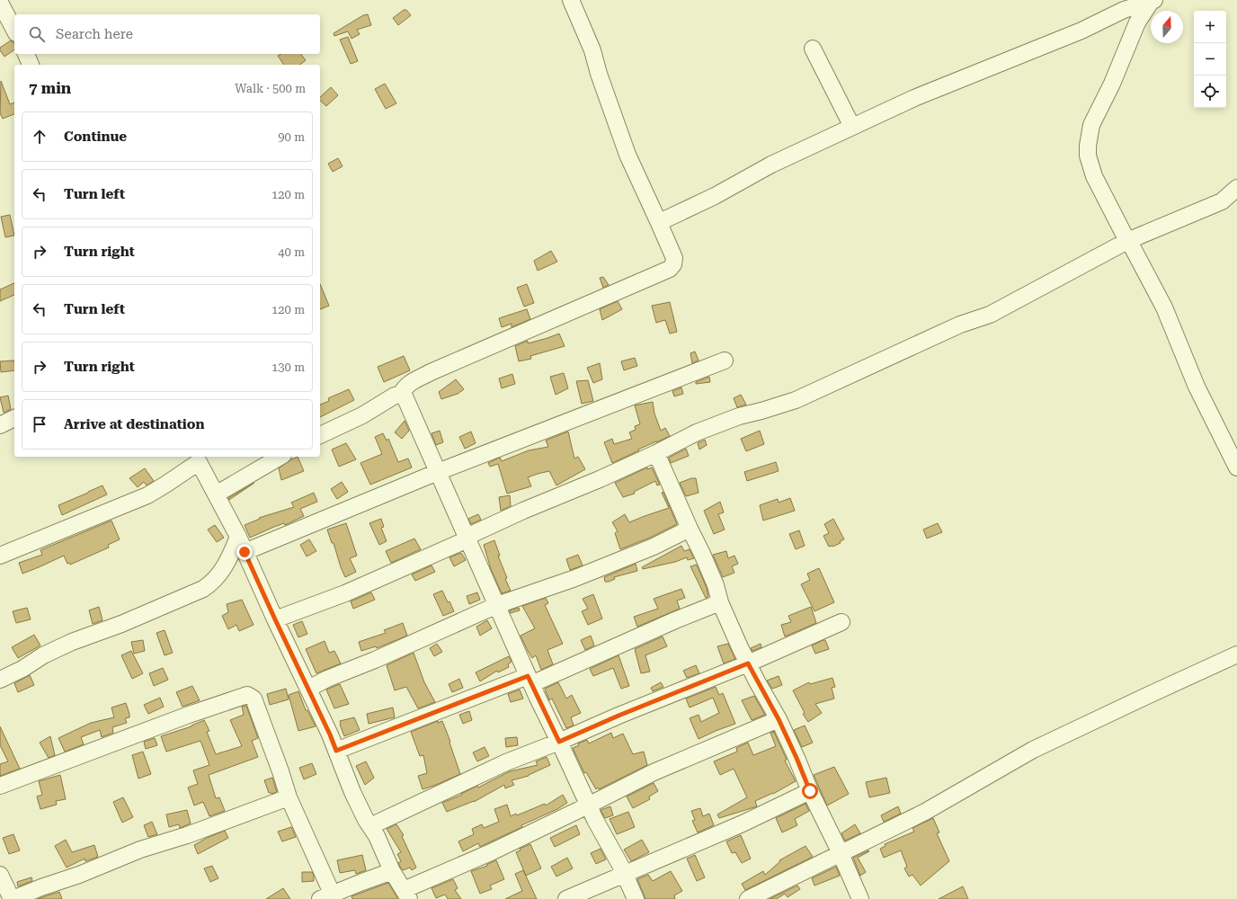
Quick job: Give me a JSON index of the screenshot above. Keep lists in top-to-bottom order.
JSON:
{
  "north": "top",
  "page": {
    "map_buttons": ["+", "−"],
    "search": "Search here",
    "heading": ["7 min", "Walk · 500 m"],
    "list": [
      ["Continue", "90 m"],
      ["Turn left", "120 m"],
      ["Turn right", "40 m"],
      ["Turn left", "120 m"],
      ["Turn right", "130 m"],
      "Arrive at destination"
    ]
  }
}
